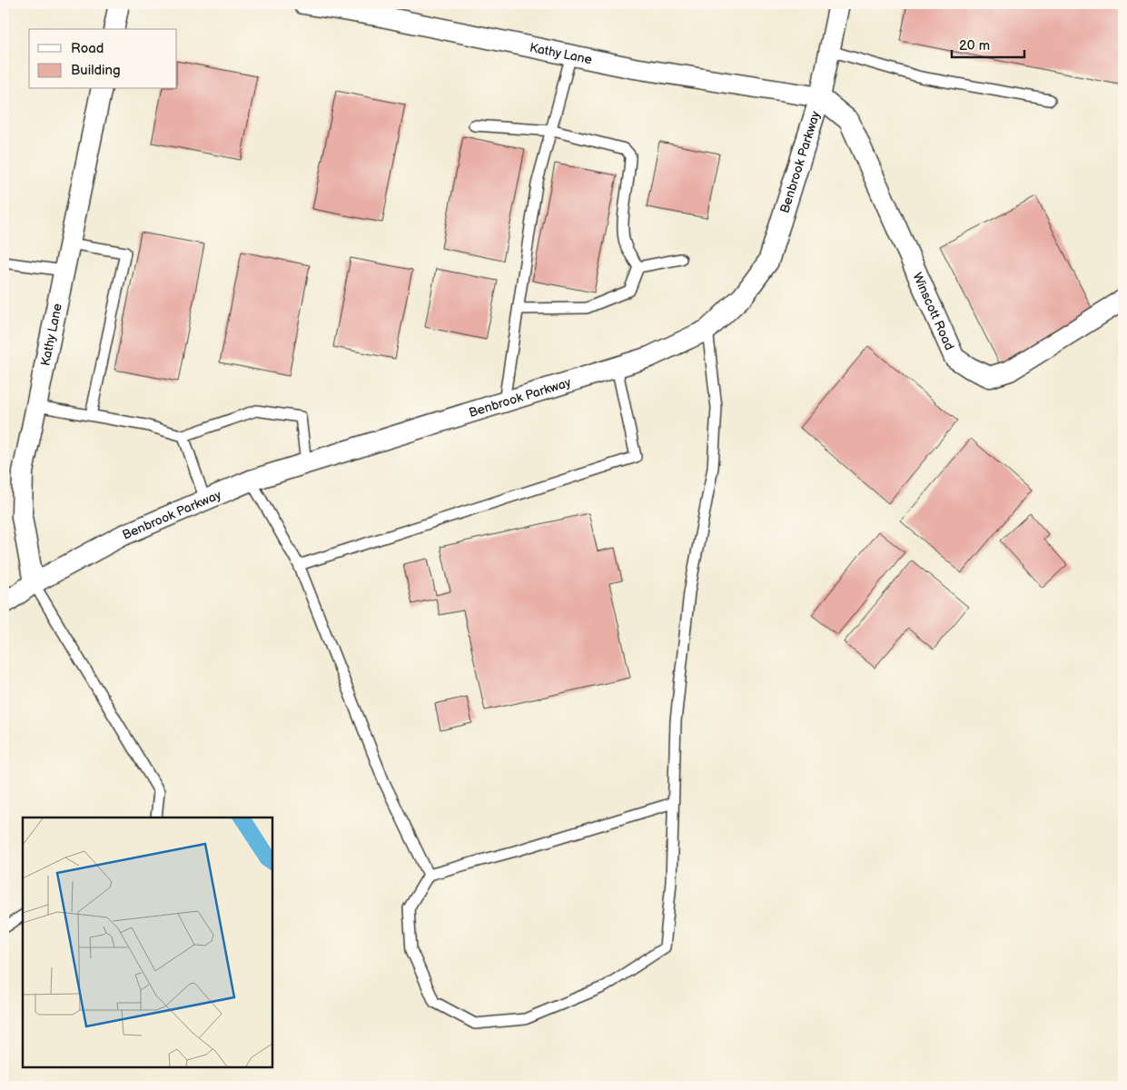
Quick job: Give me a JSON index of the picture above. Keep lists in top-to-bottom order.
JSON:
{
  "streets": {
    "street": ["Kathy Lane", "Benbrook Parkway", "Winscott Road"]
  },
  "crossings": [
    ["Kathy Lane", "Benbrook Parkway"],
    ["Kathy Lane", "Winscott Road"],
    ["Benbrook Parkway", "Winscott Road"]
  ],
  "legend": ["Road", "Building"],
  "scale_bar": "20 m"
}
